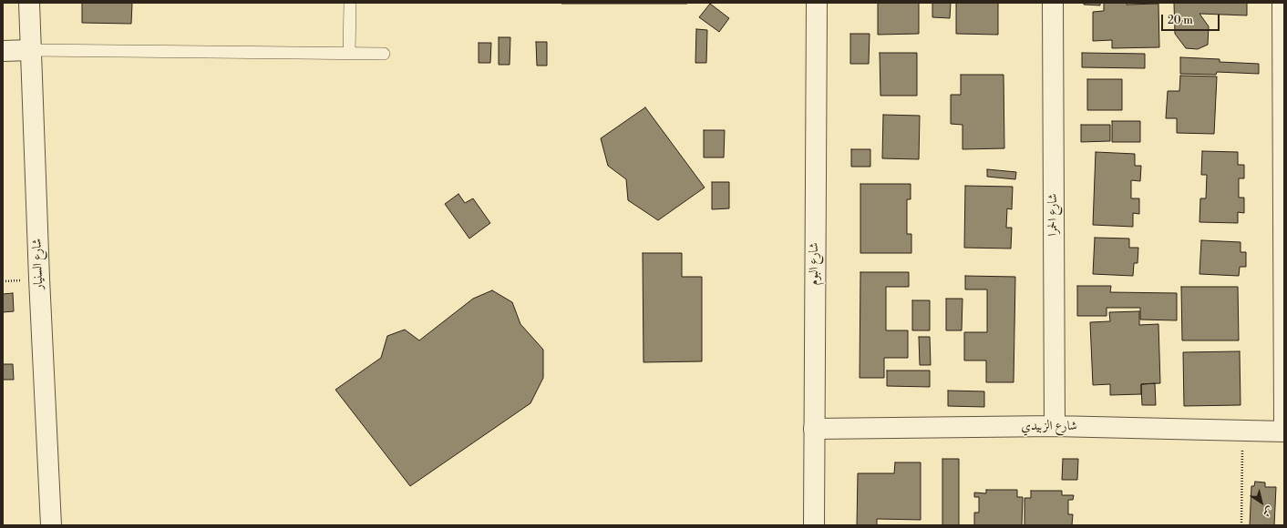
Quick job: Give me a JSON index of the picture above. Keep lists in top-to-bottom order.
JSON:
{
  "streets": {
    "street": [
      "شارع الحمرا",
      "شارع السنيار",
      "شارع البوم",
      "شارع الزبيدي"
    ]
  },
  "crossings": [
    ["شارع الحمرا", "شارع الزبيدي"],
    ["شارع البوم", "شارع الزبيدي"]
  ],
  "scale_bar": "20 m",
  "north": "bottom right"
}
